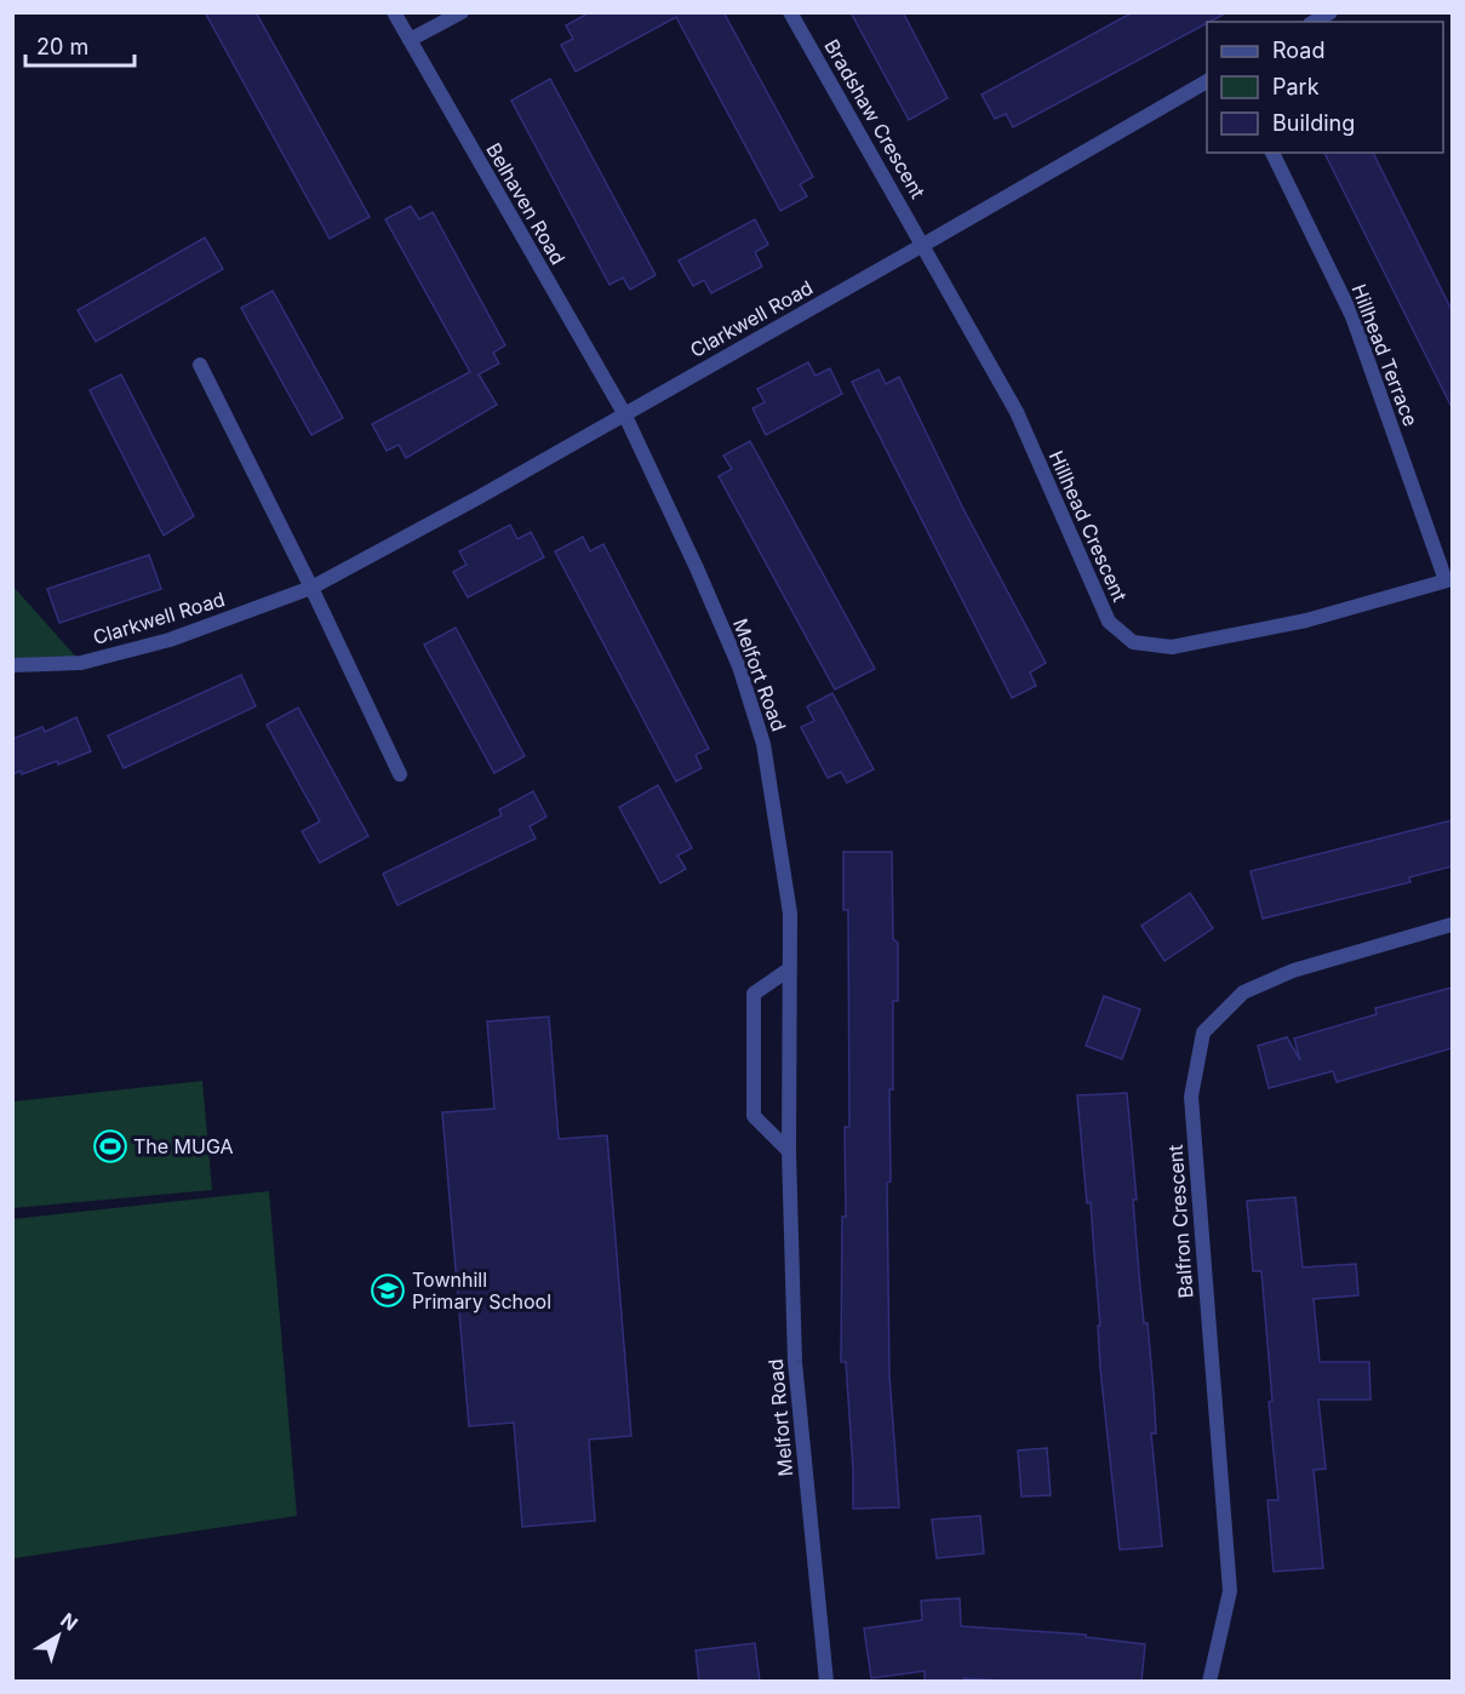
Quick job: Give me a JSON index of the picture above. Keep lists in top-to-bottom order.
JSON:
{
  "streets": {
    "street": [
      "Bradshaw Crescent",
      "Belhaven Road",
      "Clarkwell Road",
      "Hillhead Terrace",
      "Hillhead Crescent",
      "Melfort Road",
      "Balfron Crescent"
    ]
  },
  "crossings": [
    ["Bradshaw Crescent", "Clarkwell Road"],
    ["Bradshaw Crescent", "Hillhead Crescent"],
    ["Belhaven Road", "Clarkwell Road"],
    ["Belhaven Road", "Melfort Road"],
    ["Clarkwell Road", "Hillhead Crescent"],
    ["Clarkwell Road", "Melfort Road"],
    ["Hillhead Terrace", "Hillhead Crescent"]
  ],
  "places": {
    "sports": ["The MUGA"],
    "school or university": ["Townhill Primary School"]
  },
  "legend": ["Road", "Park", "Building"],
  "scale_bar": "20 m",
  "north": "top right"
}
